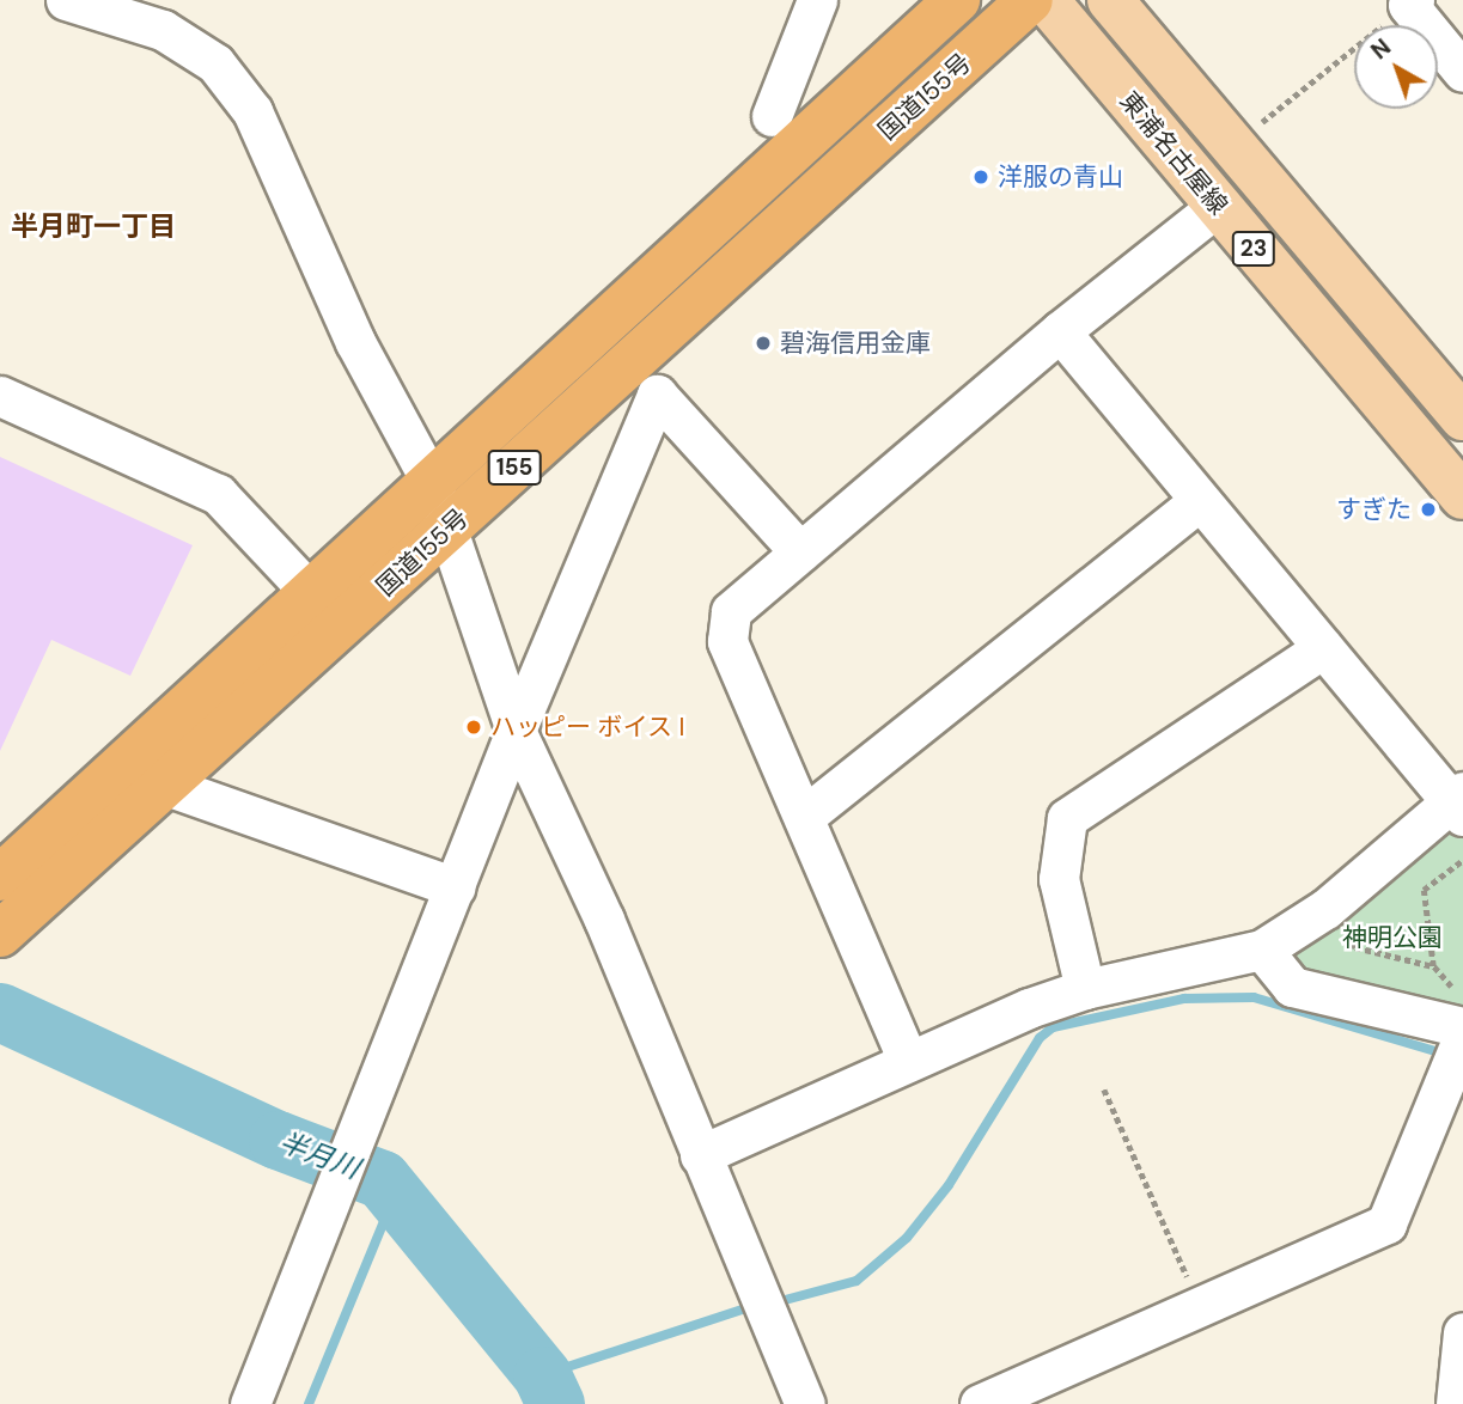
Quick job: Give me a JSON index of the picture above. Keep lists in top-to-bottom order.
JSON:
{
  "streets": {
    "highway": ["国道155号", "155"],
    "main road": ["東浦名古屋線", "23"]
  },
  "districts": ["半月町一丁目"],
  "water": ["半月川"],
  "parks": ["神明公園"],
  "places": [
    "洋服の青山",
    "碧海信用金庫",
    "すぎた",
    "ハッピー ボイス I"
  ],
  "north": "top left"
}
